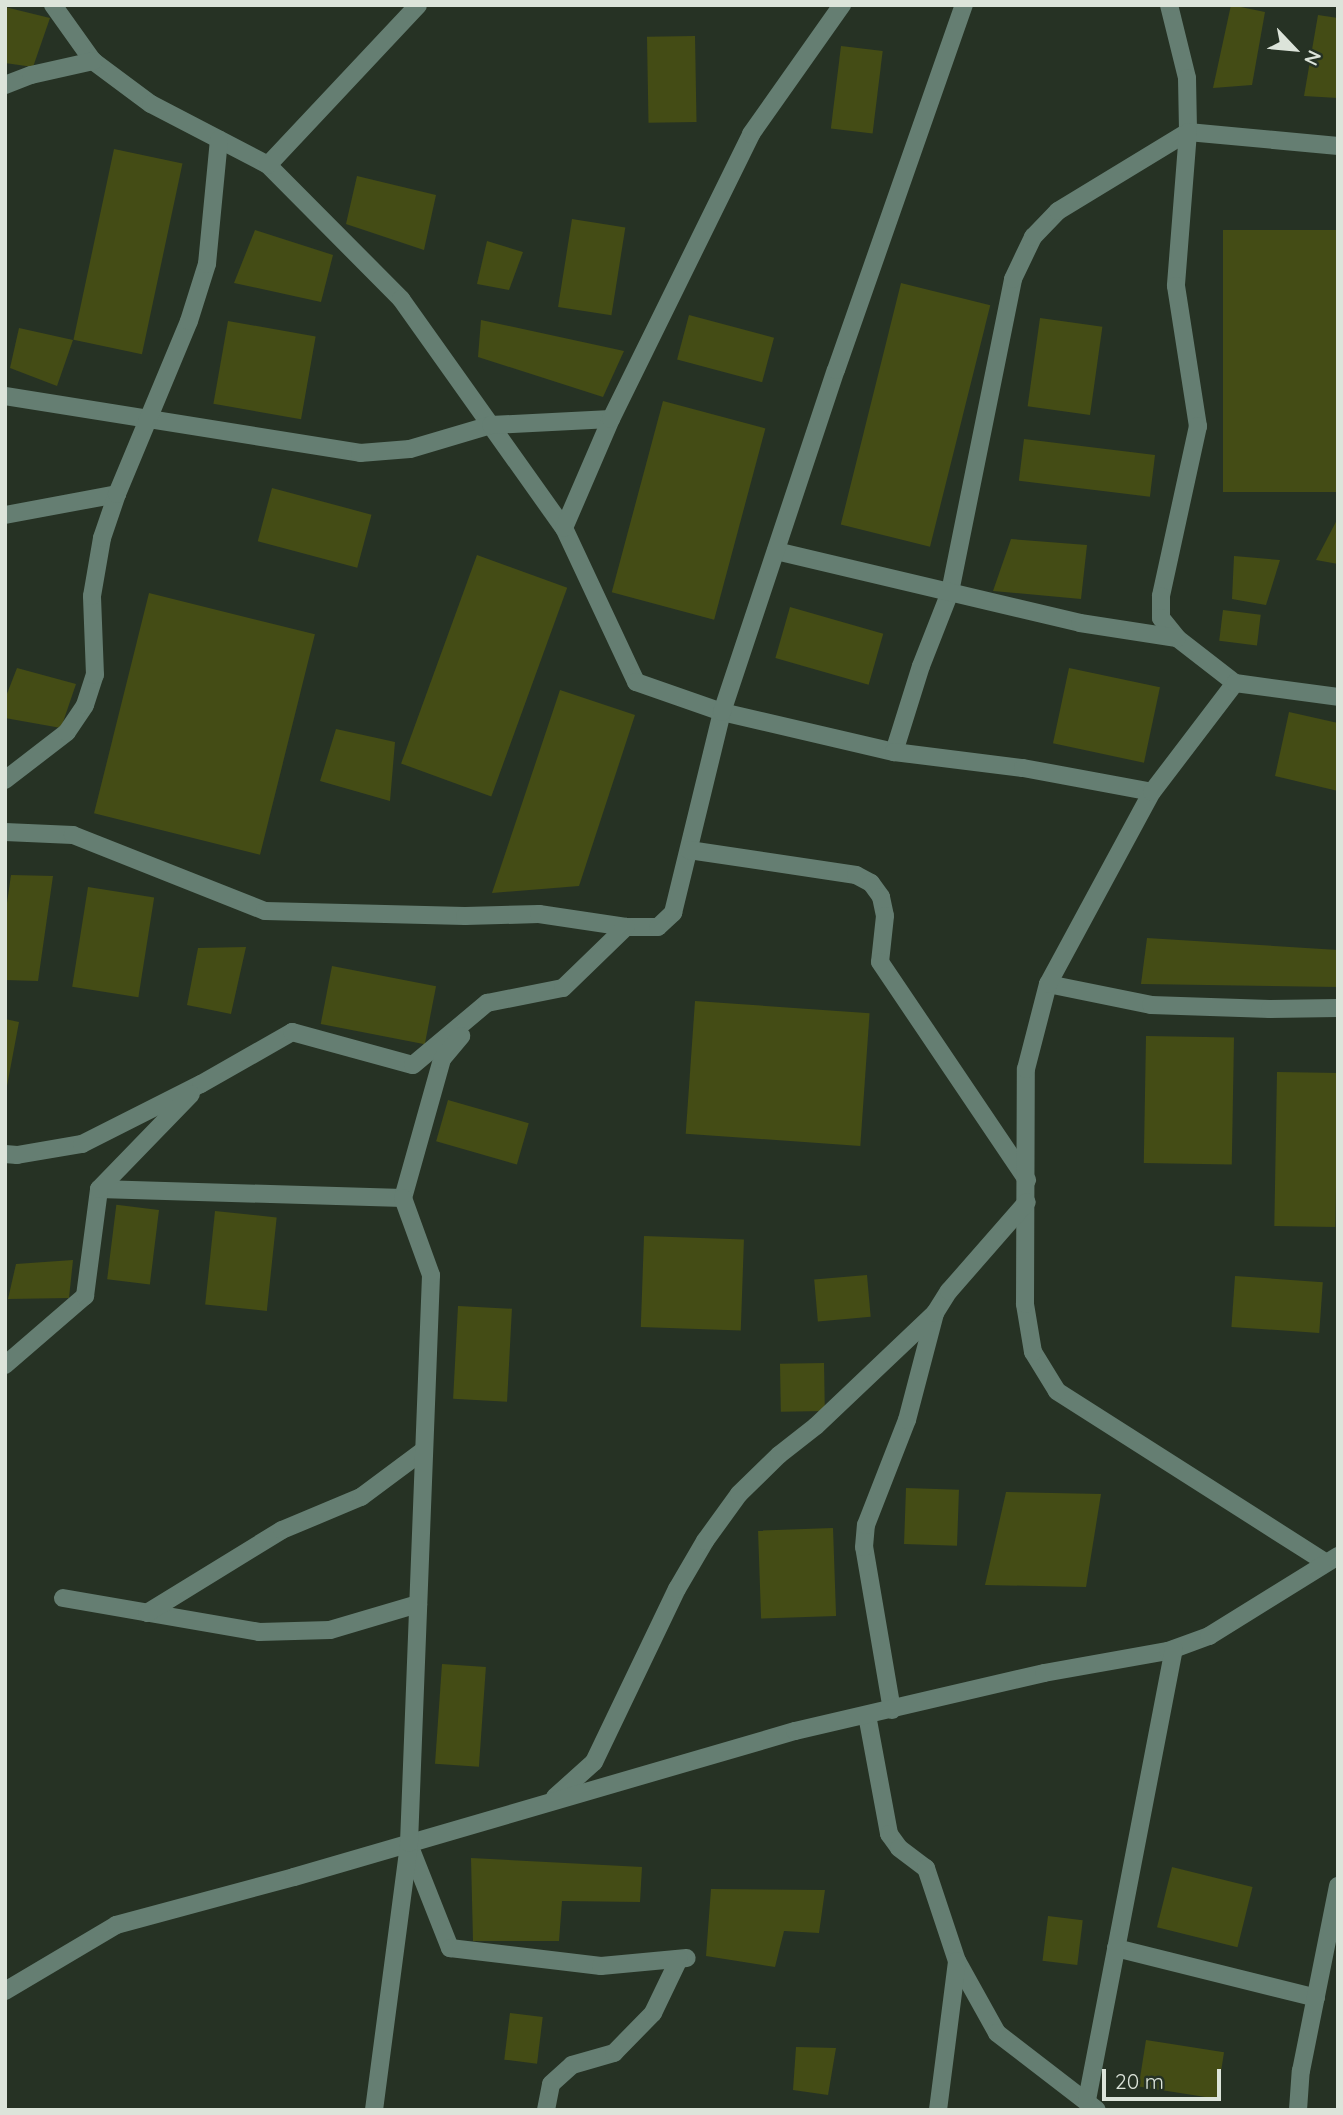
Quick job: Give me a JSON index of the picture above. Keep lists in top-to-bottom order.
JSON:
{
  "scale_bar": "20 m",
  "north": "bottom right"
}
